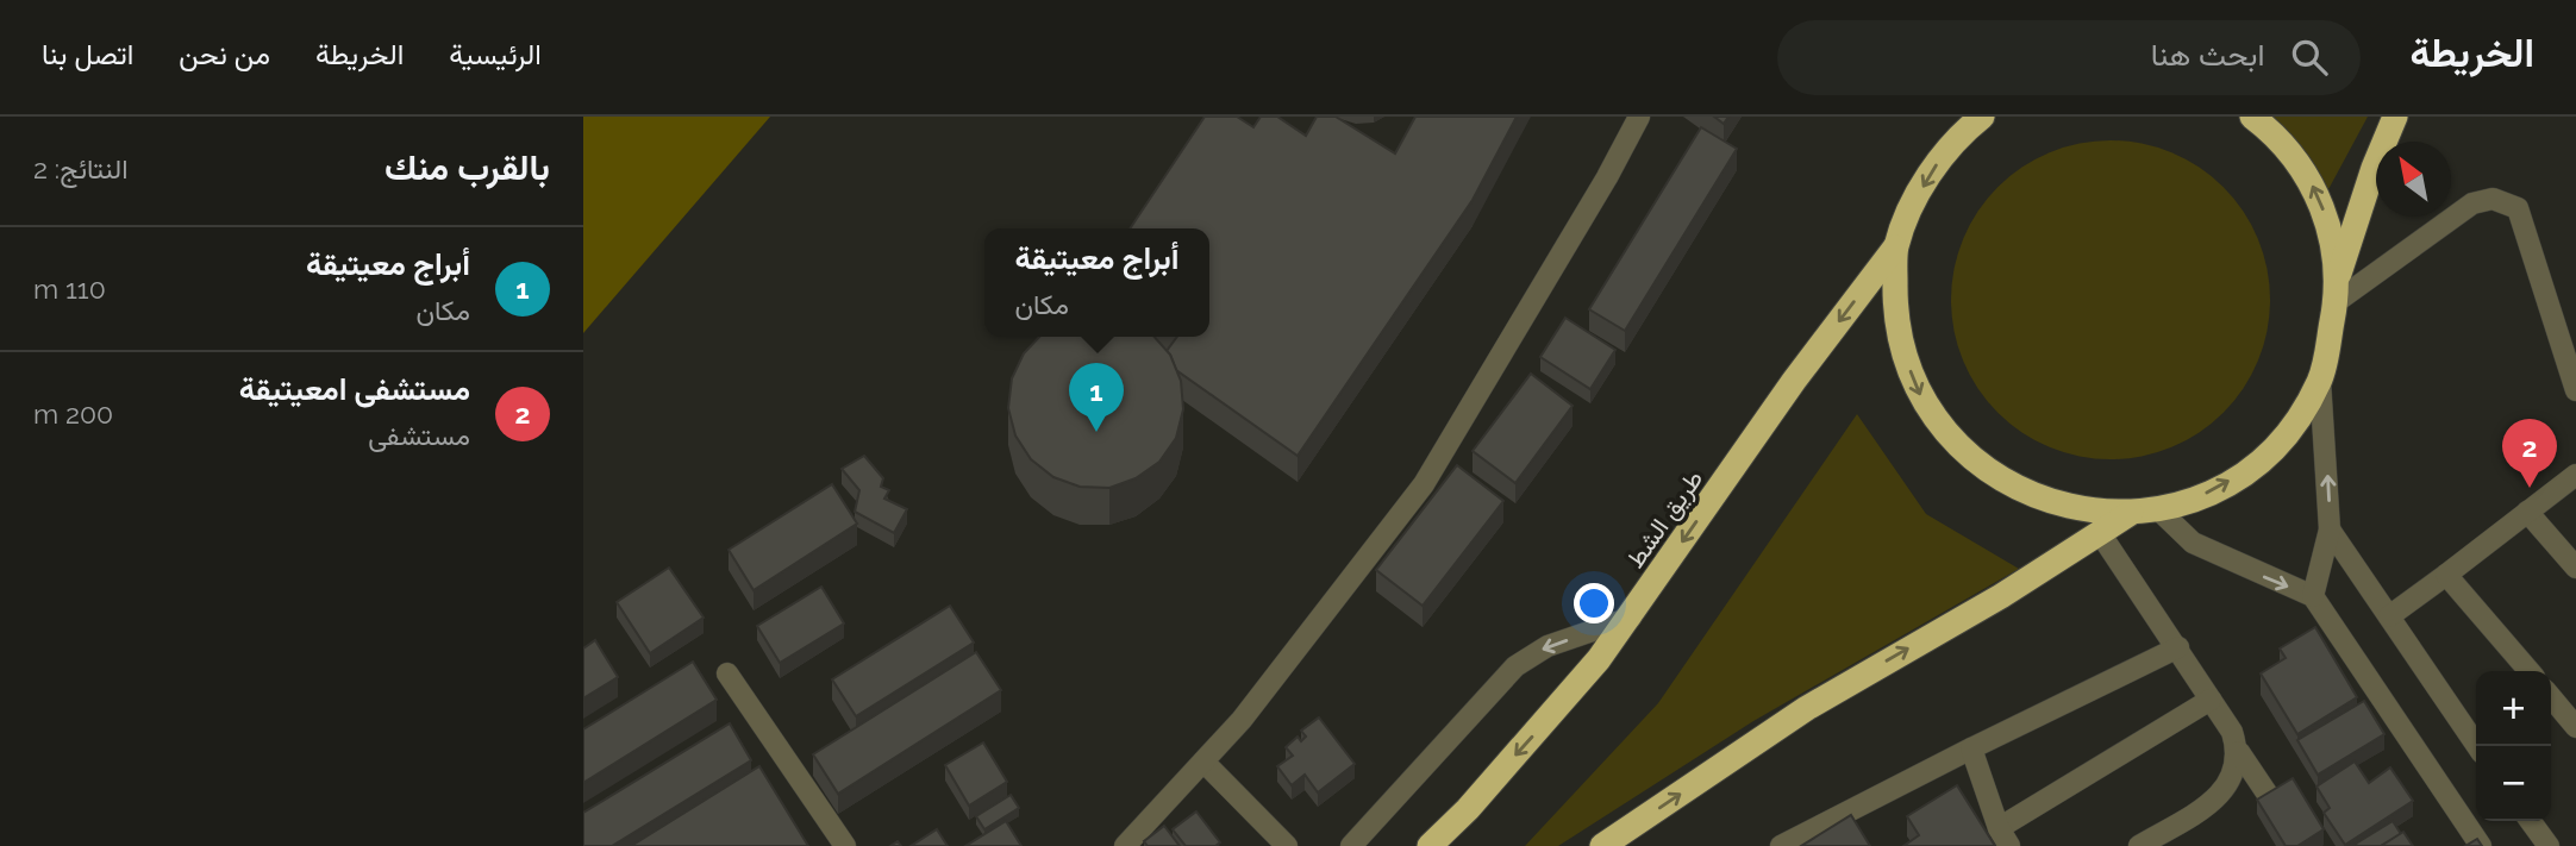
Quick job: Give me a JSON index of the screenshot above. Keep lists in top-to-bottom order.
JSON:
{
  "streets": {
    "highway": ["طريق الشط"]
  },
  "north": "top left",
  "page": {
    "header": "الخريطة",
    "search": "ابحث هنا",
    "nav": [
      "الرئيسية",
      "الخريطة",
      "من نحن",
      "اتصل بنا"
    ],
    "heading": ["بالقرب منك", "النتائج: 2"],
    "list": [
      {
        "mark": "1",
        "name": "أبراج معيتيقة",
        "note": "مكان",
        "value": "110 m"
      },
      {
        "mark": "2",
        "name": "مستشفى امعيتيقة",
        "note": "مستشفى",
        "value": "200 m"
      }
    ],
    "popup": ["أبراج معيتيقة", "مكان"],
    "pins": ["1", "2"],
    "map_buttons": ["+", "−"]
  }
}
